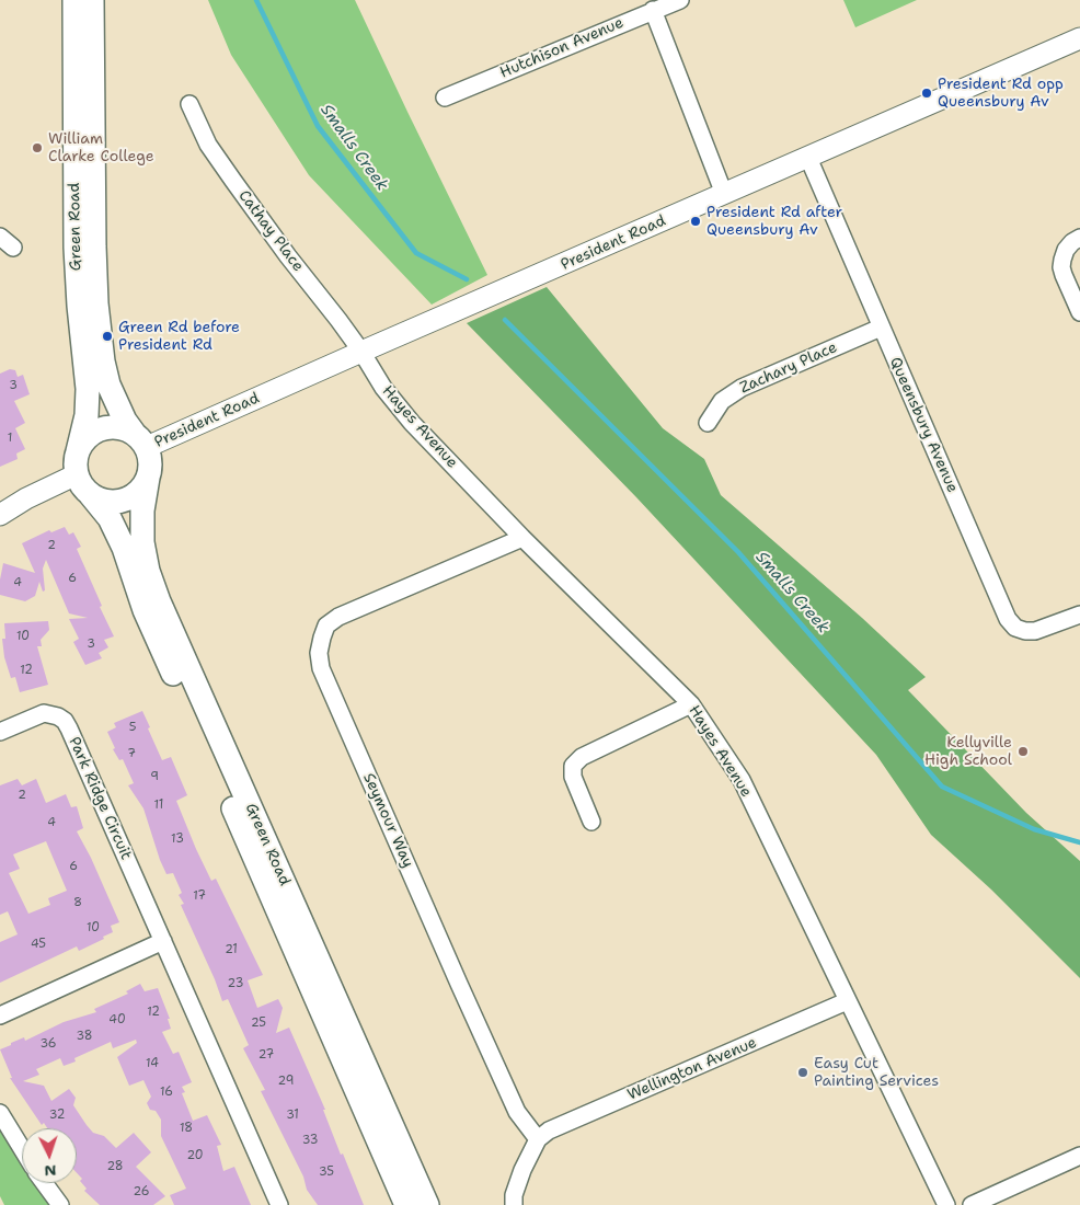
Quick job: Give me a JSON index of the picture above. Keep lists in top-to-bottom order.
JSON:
{
  "streets": {
    "main road": ["Green Road"],
    "street": [
      "Hutchison Avenue",
      "Cathay Place",
      "President Road",
      "Zachary Place",
      "Queensbury Avenue",
      "Hayes Avenue",
      "Park Ridge Circuit",
      "Seymour Way",
      "Wellington Avenue"
    ]
  },
  "crossings": [
    ["Green Road", "President Road"],
    ["Cathay Place", "President Road"],
    ["Cathay Place", "Hayes Avenue"],
    ["President Road", "Queensbury Avenue"],
    ["President Road", "Hayes Avenue"],
    ["Zachary Place", "Queensbury Avenue"],
    ["Hayes Avenue", "Seymour Way"],
    ["Hayes Avenue", "Wellington Avenue"],
    ["Seymour Way", "Wellington Avenue"]
  ],
  "water": ["Smalls Creek"],
  "places": [
    "President Rd opp Queensbury Av",
    "William Clarke College",
    "President Rd after Queensbury Av",
    "Green Rd before President Rd",
    "Kellyville High School",
    "Easy Cut Painting Services"
  ],
  "house_numbers": [
    "3",
    "1",
    "2",
    "6",
    "4",
    "10",
    "3",
    "12",
    "5",
    "7",
    "9",
    "2",
    "11",
    "4",
    "13",
    "6",
    "17",
    "8",
    "10",
    "45",
    "21",
    "23",
    "12",
    "40",
    "25",
    "38",
    "36",
    "27",
    "14",
    "29",
    "16",
    "32",
    "31",
    "18",
    "33",
    "20",
    "28",
    "35",
    "26"
  ],
  "north": "bottom"
}
